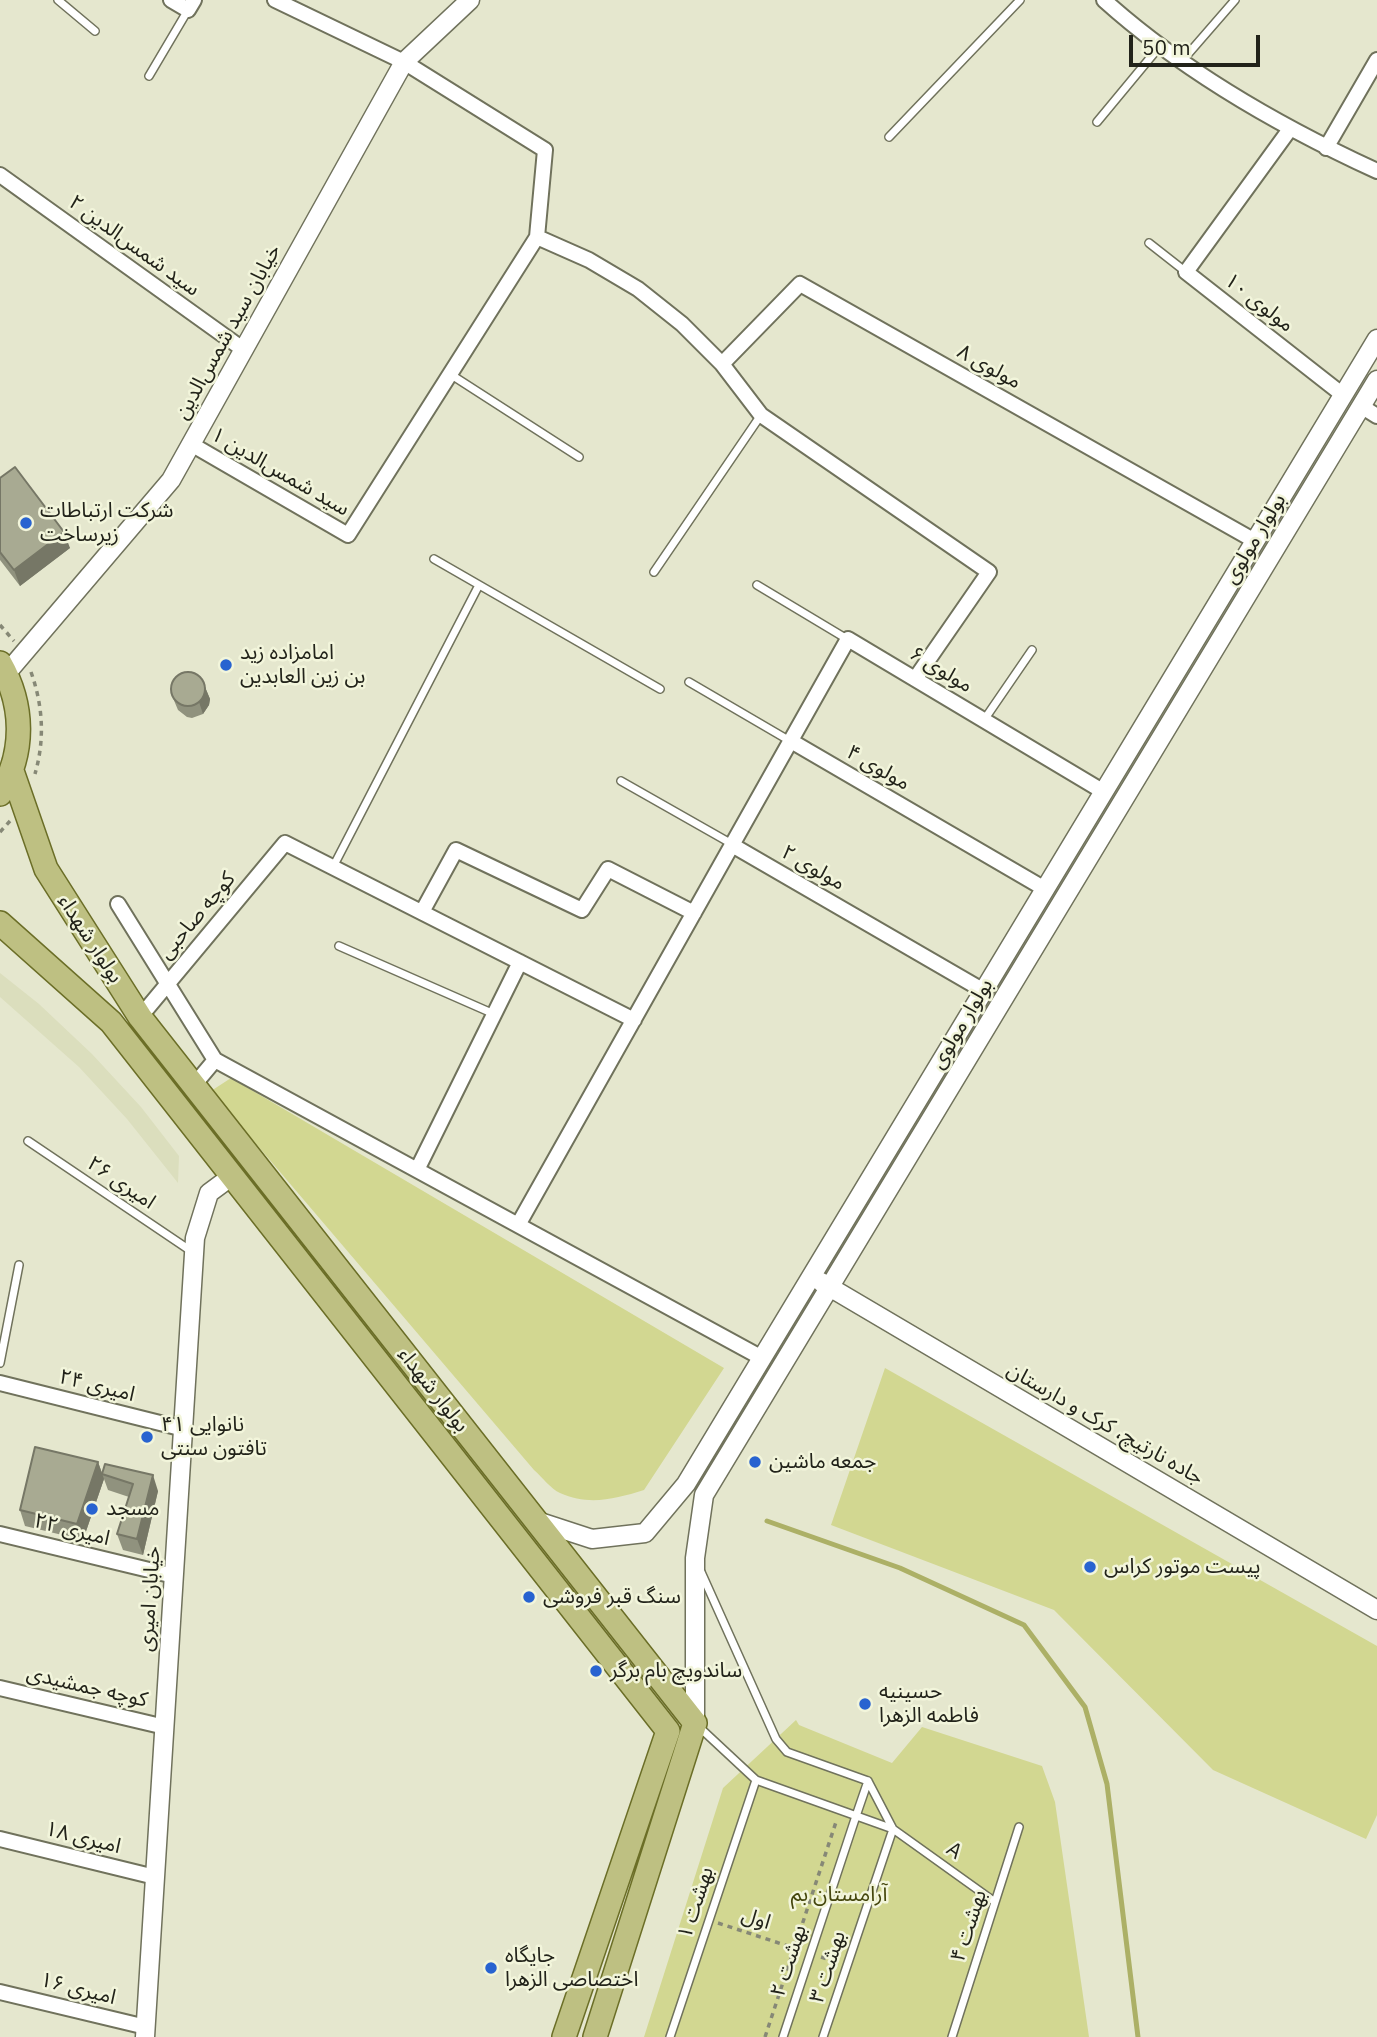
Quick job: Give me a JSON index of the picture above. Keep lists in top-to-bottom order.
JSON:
{
  "streets": {
    "main road": ["بولوار شهداء"],
    "street": [
      "سید شمس‌الدین ۲",
      "مولوی ۱۰",
      "خیابان سید شمس‌الدین",
      "مولوی ۸",
      "سید شمس‌الدین ۱",
      "بولوار مولوی",
      "مولوی ۶",
      "مولوی ۴",
      "مولوی ۲",
      "کوچه صاحبی",
      "امیری ۲۴",
      "جاده نارتیچ، کرک و دارستان",
      "امیری ۲۲",
      "خیابان امیری",
      "کوچه جمشیدی",
      "امیری ۱۸",
      "امیری ۱۶"
    ],
    "lane": [
      "امیری ۲۶",
      "A",
      "بهشت ۱",
      "بهشت ۴",
      "بهشت ۲",
      "بهشت ۳"
    ],
    "path": ["اول"]
  },
  "crossings": [
    ["سید شمس‌الدین ۲", "خیابان سید شمس‌الدین"],
    ["مولوی ۱۰", "بولوار مولوی"],
    ["خیابان سید شمس‌الدین", "سید شمس‌الدین ۱"],
    ["مولوی ۸", "بولوار مولوی"],
    ["بولوار مولوی", "مولوی ۶"],
    ["بولوار مولوی", "مولوی ۴"],
    ["بولوار مولوی", "مولوی ۲"],
    ["بولوار مولوی", "بولوار شهداء"],
    ["بولوار مولوی", "جاده نارتیچ، کرک و دارستان"],
    ["کوچه صاحبی", "بولوار شهداء"],
    ["بولوار شهداء", "خیابان امیری"],
    ["امیری ۲۶", "خیابان امیری"],
    ["امیری ۲۴", "خیابان امیری"],
    ["امیری ۲۲", "خیابان امیری"],
    ["خیابان امیری", "کوچه جمشیدی"],
    ["خیابان امیری", "امیری ۱۸"],
    ["خیابان امیری", "امیری ۱۶"],
    ["A", "بهشت ۴"],
    ["A", "بهشت ۳"],
    ["بهشت ۱", "اول"]
  ],
  "parks": ["آرامستان بم"],
  "places": [
    "شرکت ارتباطات زیرساخت",
    "امامزاده زید بن زین العابدین",
    "نانوایی ۴۱ تافتون سنتی",
    "جمعه ماشین",
    "مسجد",
    "پیست موتور کراس",
    "سنگ قبر فروشی",
    "ساندویچ بام برگر",
    "حسینیه فاطمه الزهرا",
    "جایگاه اختصاصی الزهرا"
  ],
  "scale_bar": "50 m"
}
